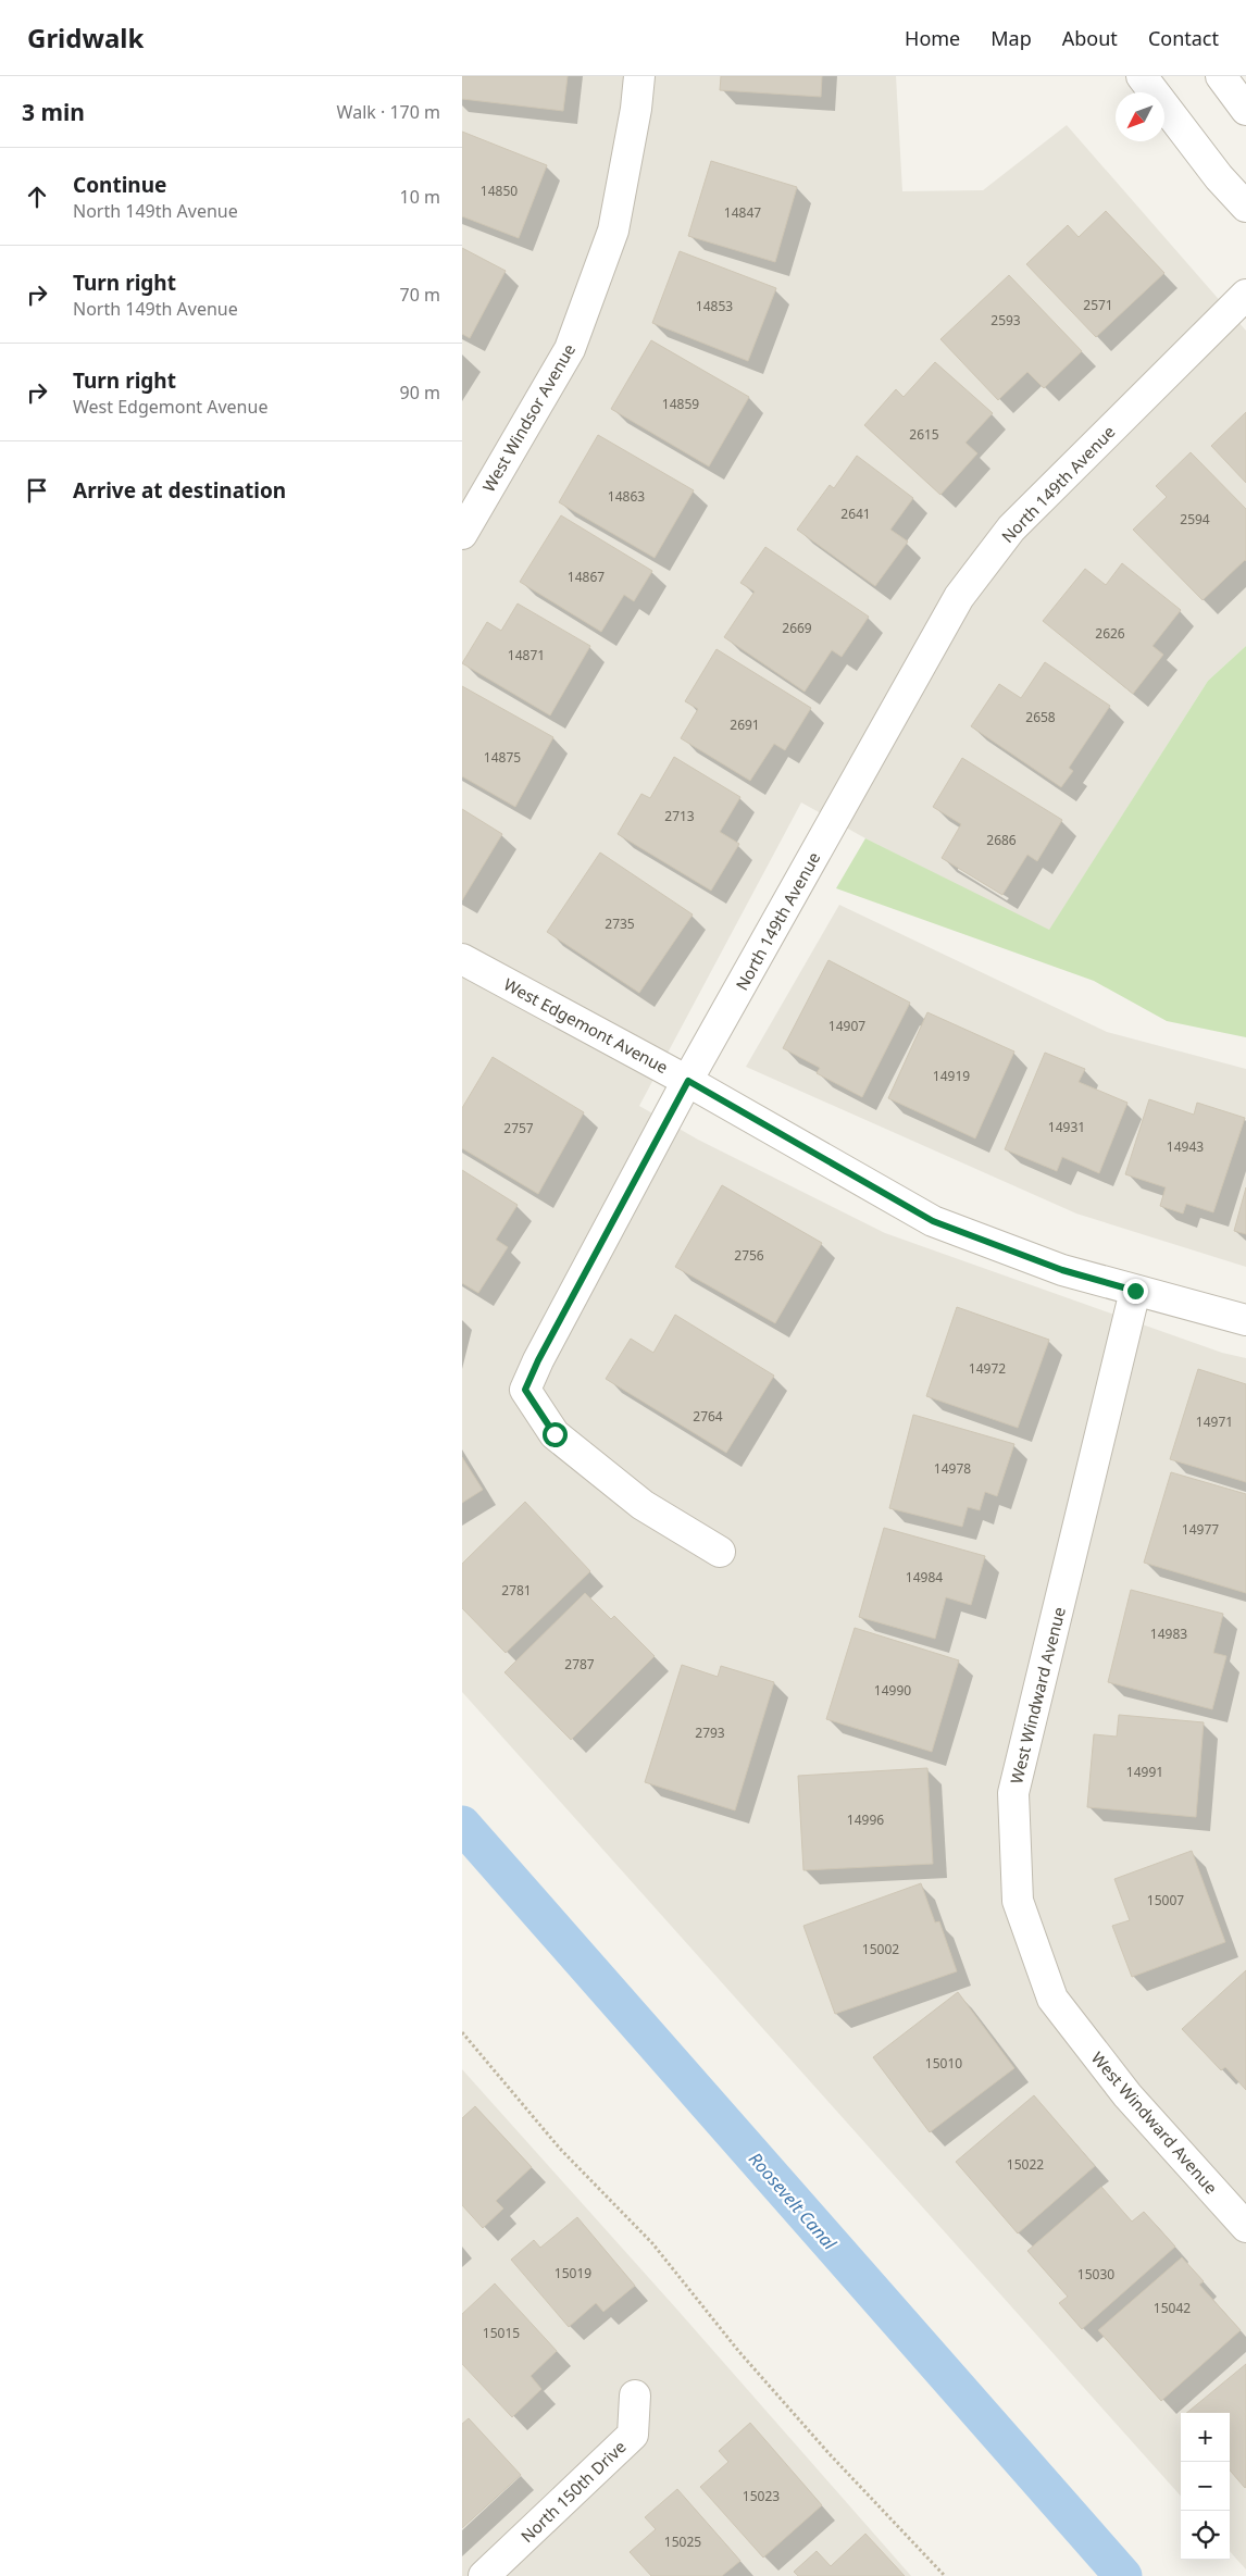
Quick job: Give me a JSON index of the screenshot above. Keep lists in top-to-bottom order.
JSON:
{
  "streets": {
    "street": [
      "West Windsor Avenue",
      "North 149th Avenue",
      "West Edgemont Avenue",
      "West Windward Avenue",
      "North 150th Drive"
    ]
  },
  "crossings": [
    ["North 149th Avenue", "West Edgemont Avenue"],
    ["West Edgemont Avenue", "West Windward Avenue"]
  ],
  "water": ["Roosevelt Canal"],
  "house_numbers": [
    "14850",
    "14847",
    "2571",
    "14853",
    "2593",
    "14859",
    "2615",
    "14863",
    "2641",
    "2594",
    "14867",
    "2669",
    "2626",
    "14871",
    "2658",
    "2691",
    "14875",
    "2713",
    "2686",
    "2735",
    "14907",
    "14919",
    "14931",
    "2757",
    "14943",
    "2756",
    "14972",
    "2764",
    "14971",
    "14978",
    "14977",
    "14984",
    "2781",
    "14983",
    "2787",
    "14990",
    "2793",
    "14991",
    "14996",
    "15007",
    "15002",
    "15010",
    "15022",
    "15019",
    "15030",
    "15042",
    "15015",
    "15023",
    "15025"
  ],
  "north": "bottom left",
  "page": {
    "header": "Gridwalk",
    "nav": [
      "Home",
      "Map",
      "About",
      "Contact"
    ],
    "heading": ["3 min", "Walk · 170 m"],
    "list": [
      ["Continue", "North 149th Avenue", "10 m"],
      ["Turn right", "North 149th Avenue", "70 m"],
      ["Turn right", "West Edgemont Avenue", "90 m"],
      "Arrive at destination"
    ],
    "map_buttons": ["+", "−"]
  }
}
